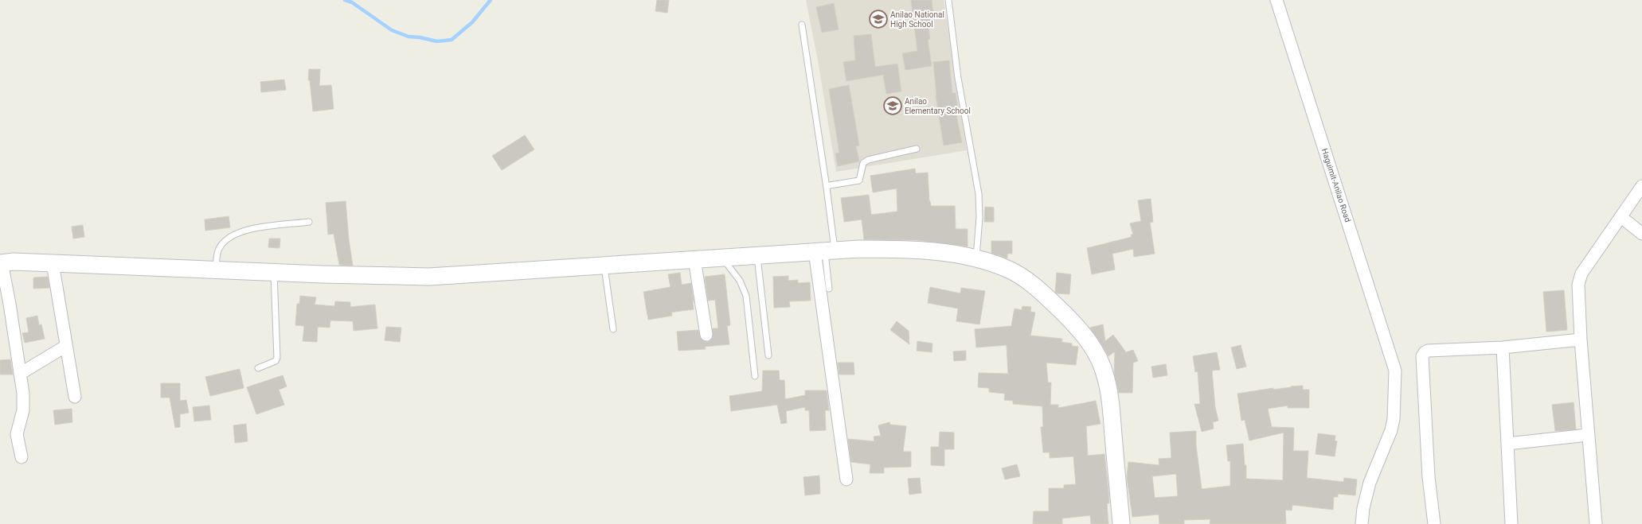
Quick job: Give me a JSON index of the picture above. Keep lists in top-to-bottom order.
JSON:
{
  "streets": {
    "street": ["Haguimit-Anilao Road"]
  },
  "places": {
    "school or university": ["Anilao National High School", "Anilao Elementary School"]
  }
}
